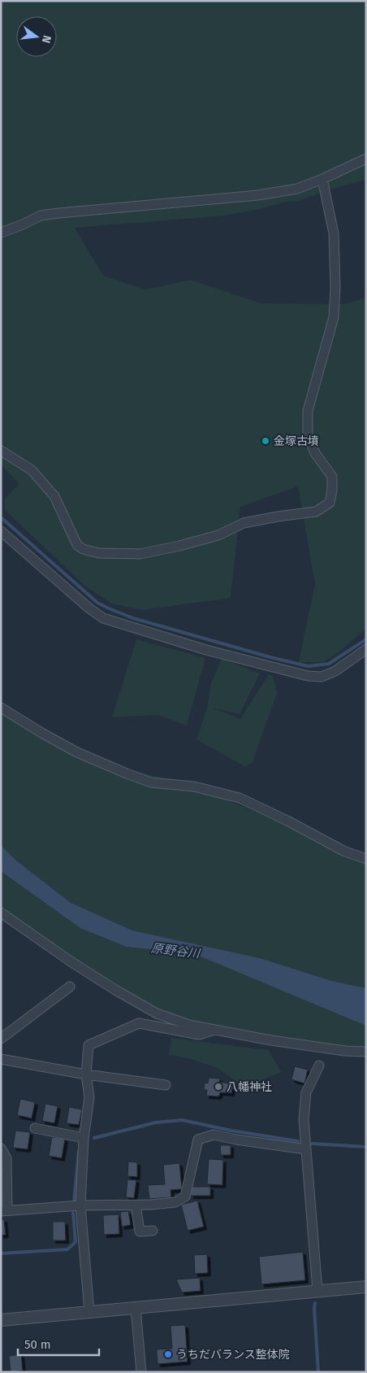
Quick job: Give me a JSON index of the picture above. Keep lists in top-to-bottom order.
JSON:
{
  "water": ["原野谷川"],
  "places": ["金塚古墳", "八幡神社", "うちだバランス整体院"],
  "scale_bar": "50 m",
  "north": "right"
}
